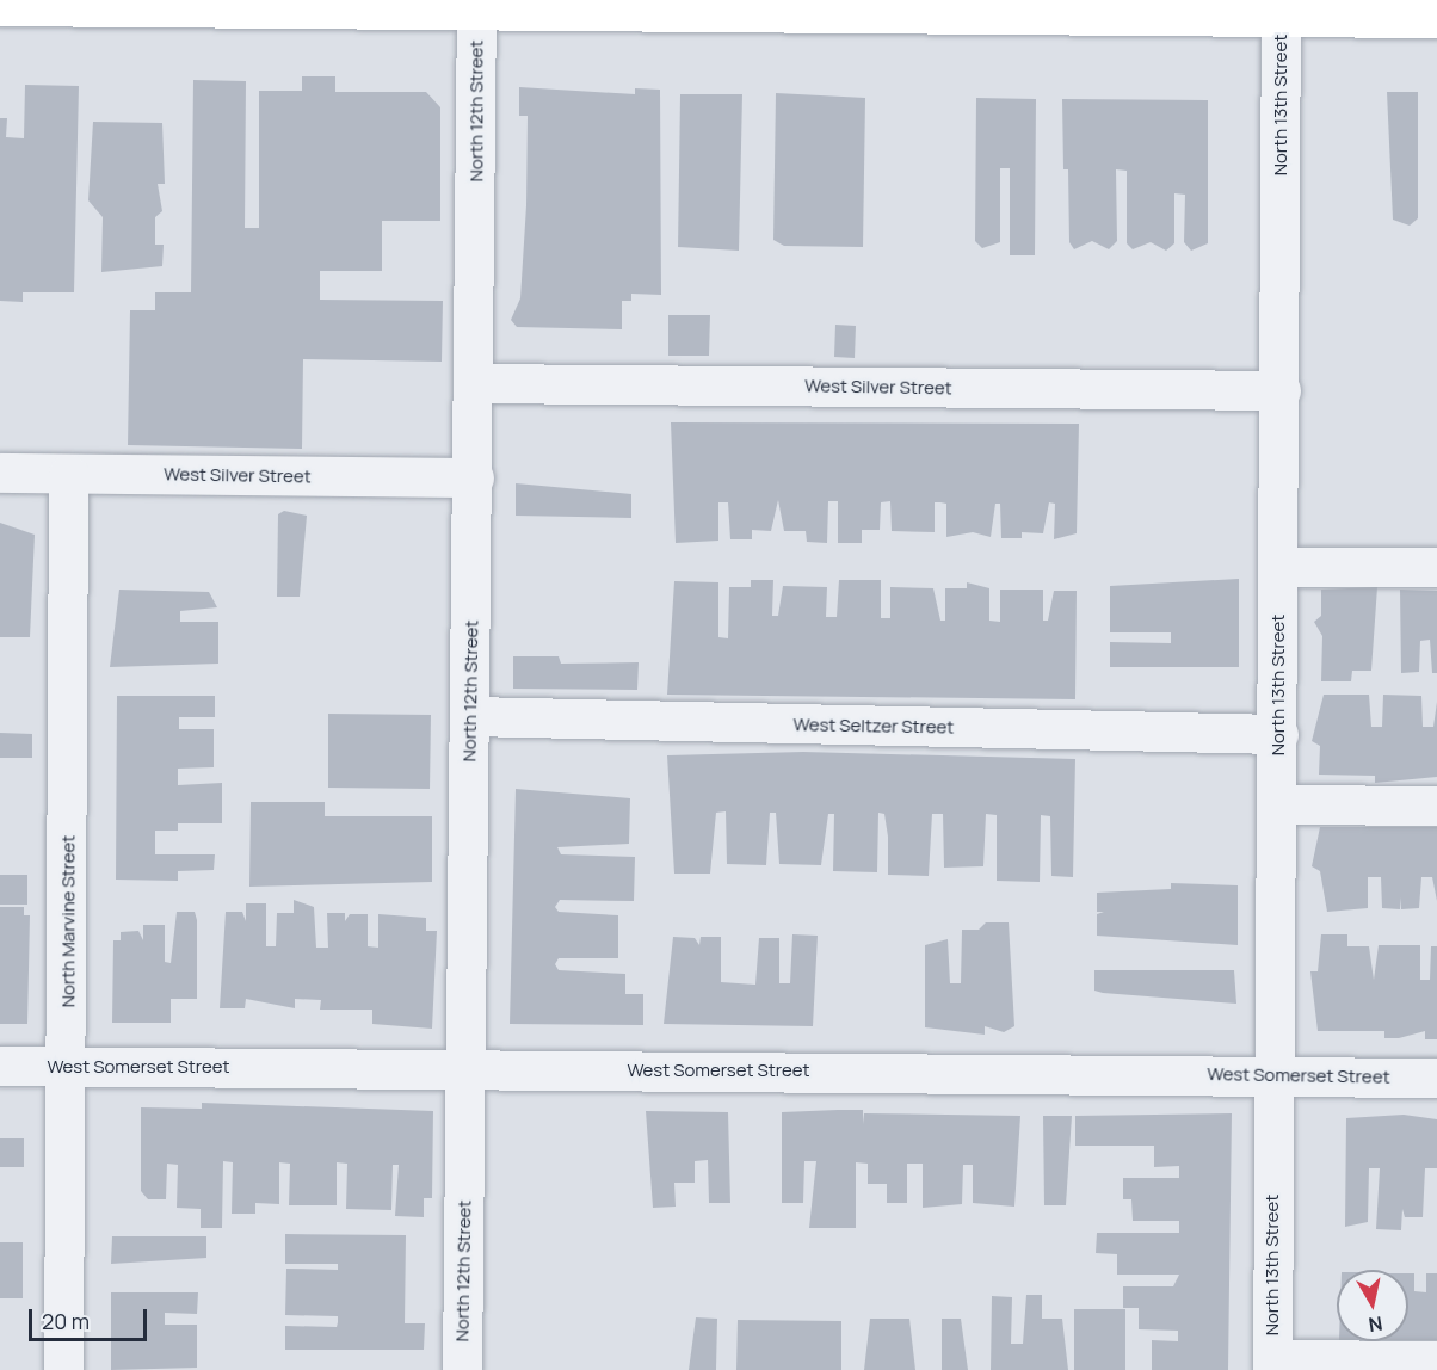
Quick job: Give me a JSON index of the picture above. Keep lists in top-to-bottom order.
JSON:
{
  "streets": {
    "street": [
      "North 13th Street",
      "North 12th Street",
      "West Silver Street",
      "West Seltzer Street",
      "North Marvine Street",
      "West Somerset Street"
    ]
  },
  "crossings": [
    ["North 13th Street", "West Silver Street"],
    ["North 13th Street", "West Seltzer Street"],
    ["North 13th Street", "West Somerset Street"],
    ["North 12th Street", "West Silver Street"],
    ["North 12th Street", "West Seltzer Street"],
    ["North 12th Street", "West Somerset Street"],
    ["West Silver Street", "North Marvine Street"],
    ["North Marvine Street", "West Somerset Street"]
  ],
  "scale_bar": "20 m",
  "north": "bottom"
}
